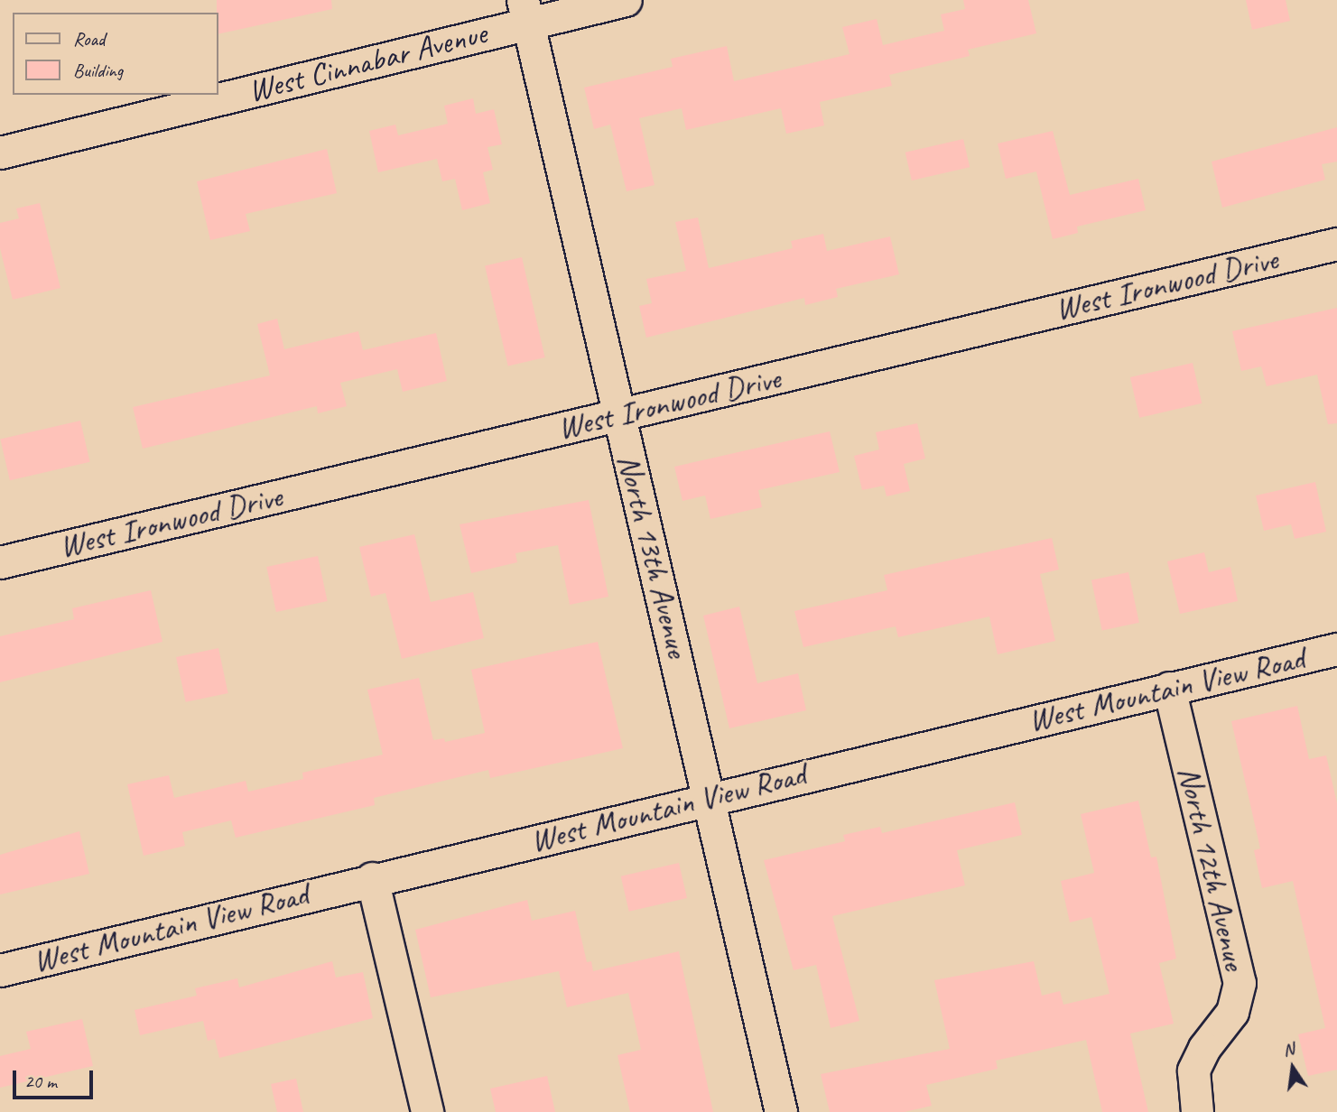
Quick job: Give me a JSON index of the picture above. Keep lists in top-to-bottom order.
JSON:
{
  "streets": {
    "street": [
      "West Cinnabar Avenue",
      "West Ironwood Drive",
      "North 13th Avenue",
      "West Mountain View Road",
      "North 12th Avenue"
    ]
  },
  "crossings": [
    ["West Cinnabar Avenue", "North 13th Avenue"],
    ["West Ironwood Drive", "North 13th Avenue"],
    ["North 13th Avenue", "West Mountain View Road"],
    ["West Mountain View Road", "North 12th Avenue"]
  ],
  "legend": ["Road", "Building"],
  "scale_bar": "20 m",
  "north": "top"
}
